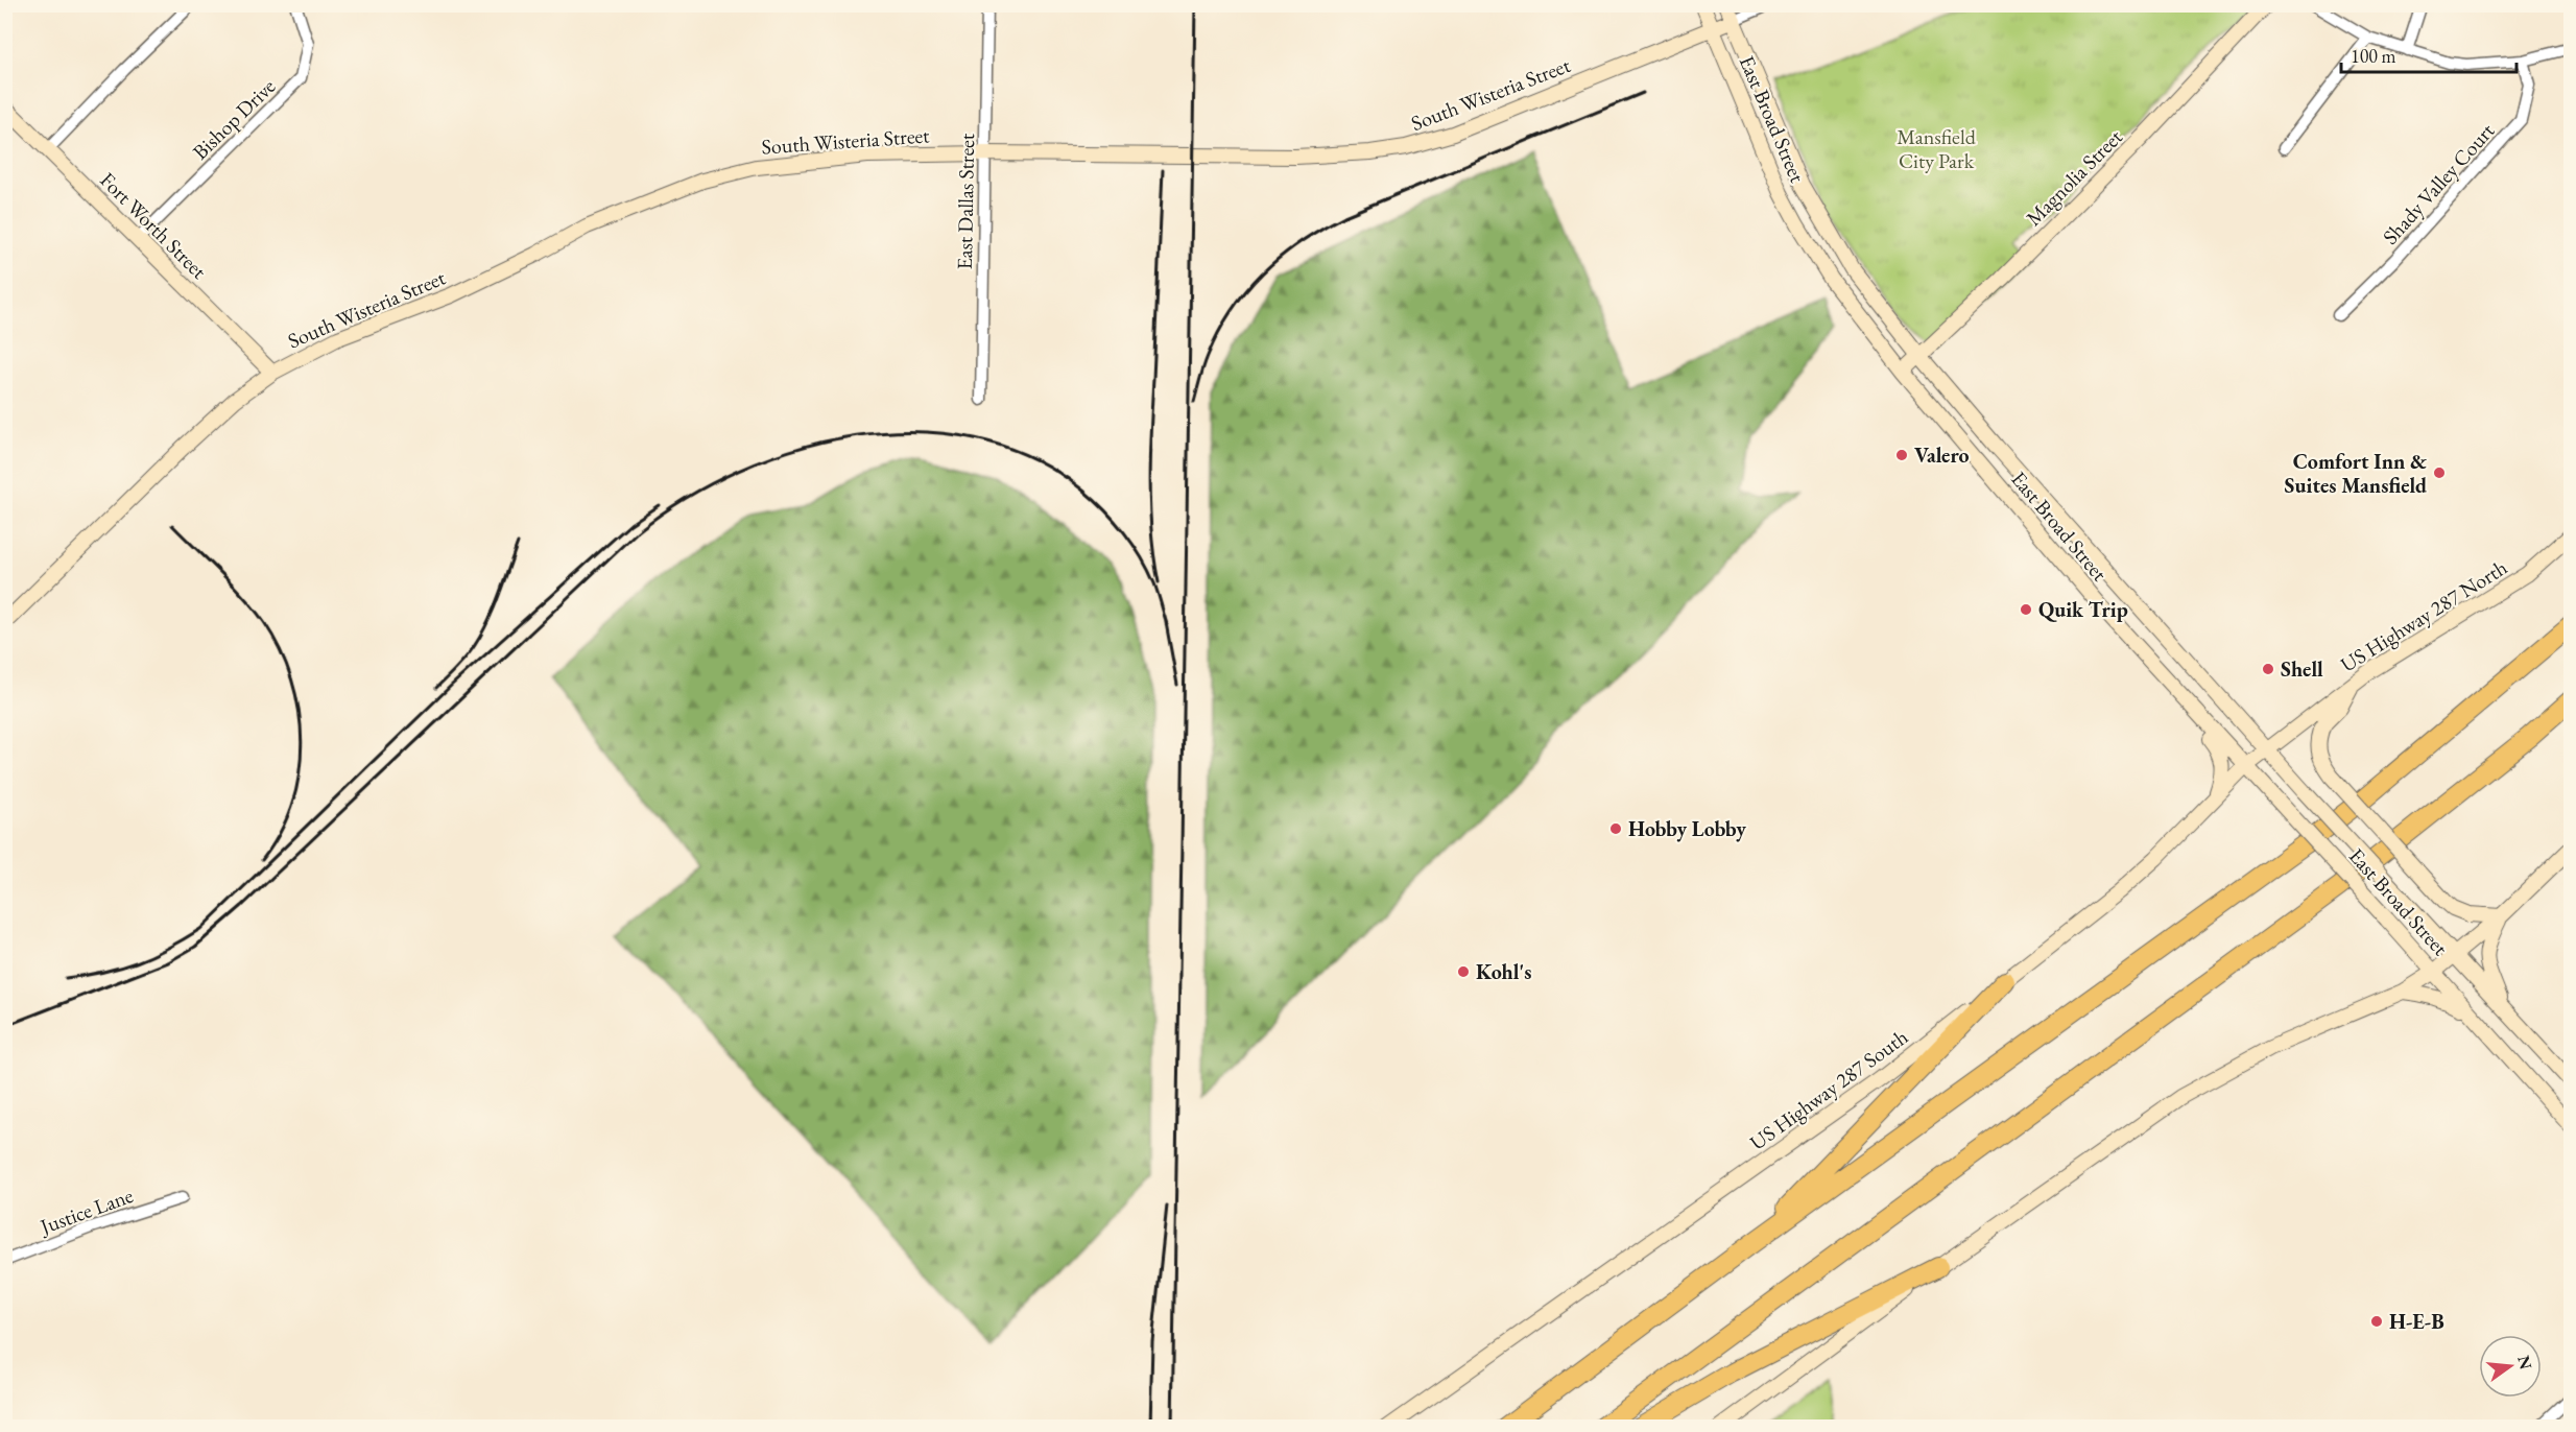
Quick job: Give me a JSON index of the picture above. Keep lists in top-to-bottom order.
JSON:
{
  "streets": {
    "main road": [
      "South Wisteria Street",
      "East Broad Street",
      "Magnolia Street",
      "Fort Worth Street",
      "US Highway 287 North",
      "US Highway 287 South"
    ],
    "street": [
      "Bishop Drive",
      "Shady Valley Court",
      "East Dallas Street",
      "Justice Lane"
    ]
  },
  "crossings": [
    ["South Wisteria Street", "East Broad Street"],
    ["South Wisteria Street", "East Dallas Street"],
    ["South Wisteria Street", "Fort Worth Street"],
    ["Bishop Drive", "Fort Worth Street"],
    ["East Broad Street", "Magnolia Street"],
    ["East Broad Street", "US Highway 287 North"],
    ["East Broad Street", "US Highway 287 South"],
    ["US Highway 287 North", "US Highway 287 South"]
  ],
  "parks": ["Mansfield City Park"],
  "places": [
    "Valero",
    "Comfort Inn & Suites Mansfield",
    "Quik Trip",
    "Shell",
    "Hobby Lobby",
    "Kohl's",
    "H-E-B"
  ],
  "scale_bar": "100 m",
  "north": "right"
}
